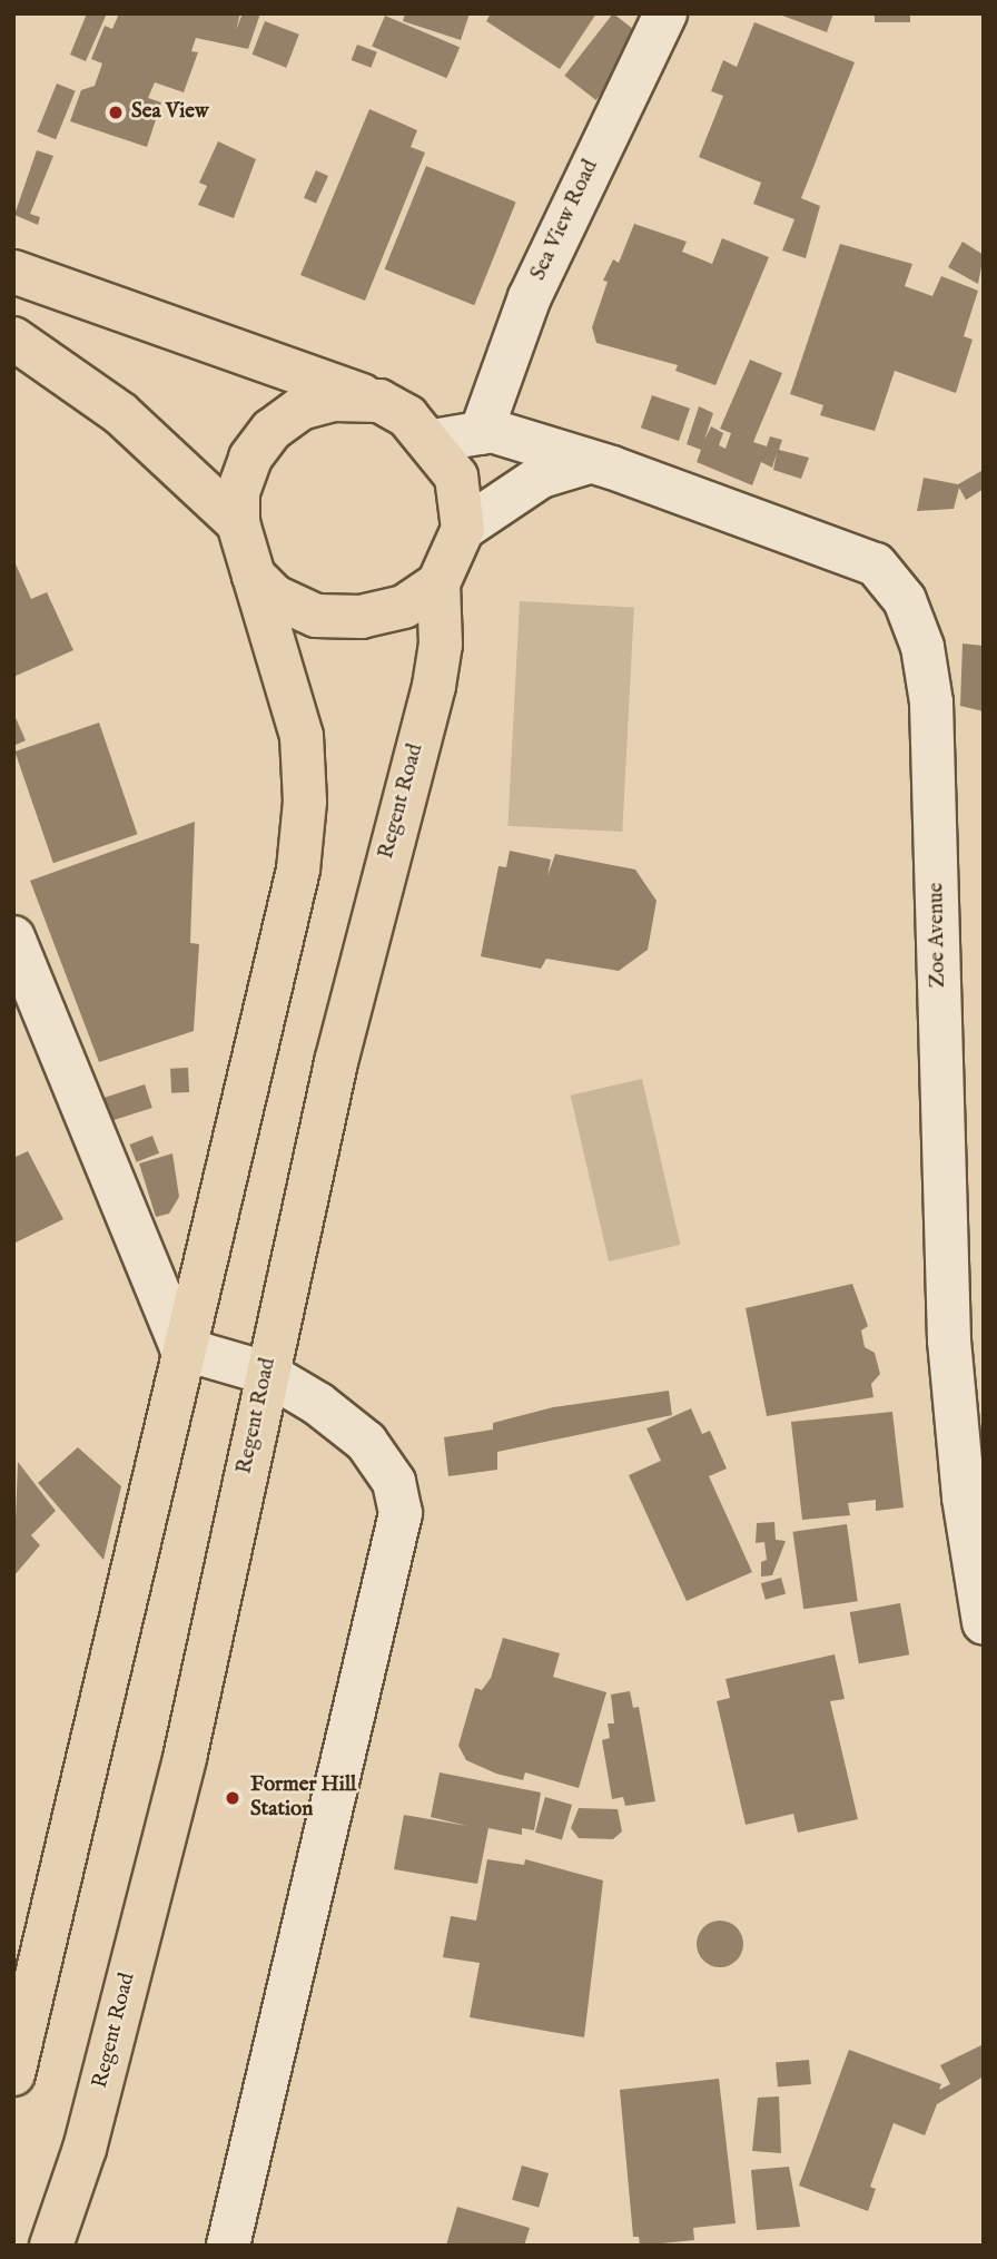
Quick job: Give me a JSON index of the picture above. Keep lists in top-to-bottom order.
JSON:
{
  "streets": {
    "main road": ["Regent Road"],
    "street": ["Sea View Road", "Zoe Avenue"]
  },
  "crossings": [
    ["Sea View Road", "Zoe Avenue"],
    ["Regent Road", "Zoe Avenue"]
  ],
  "places": ["Sea View", "Former Hill Station"]
}
